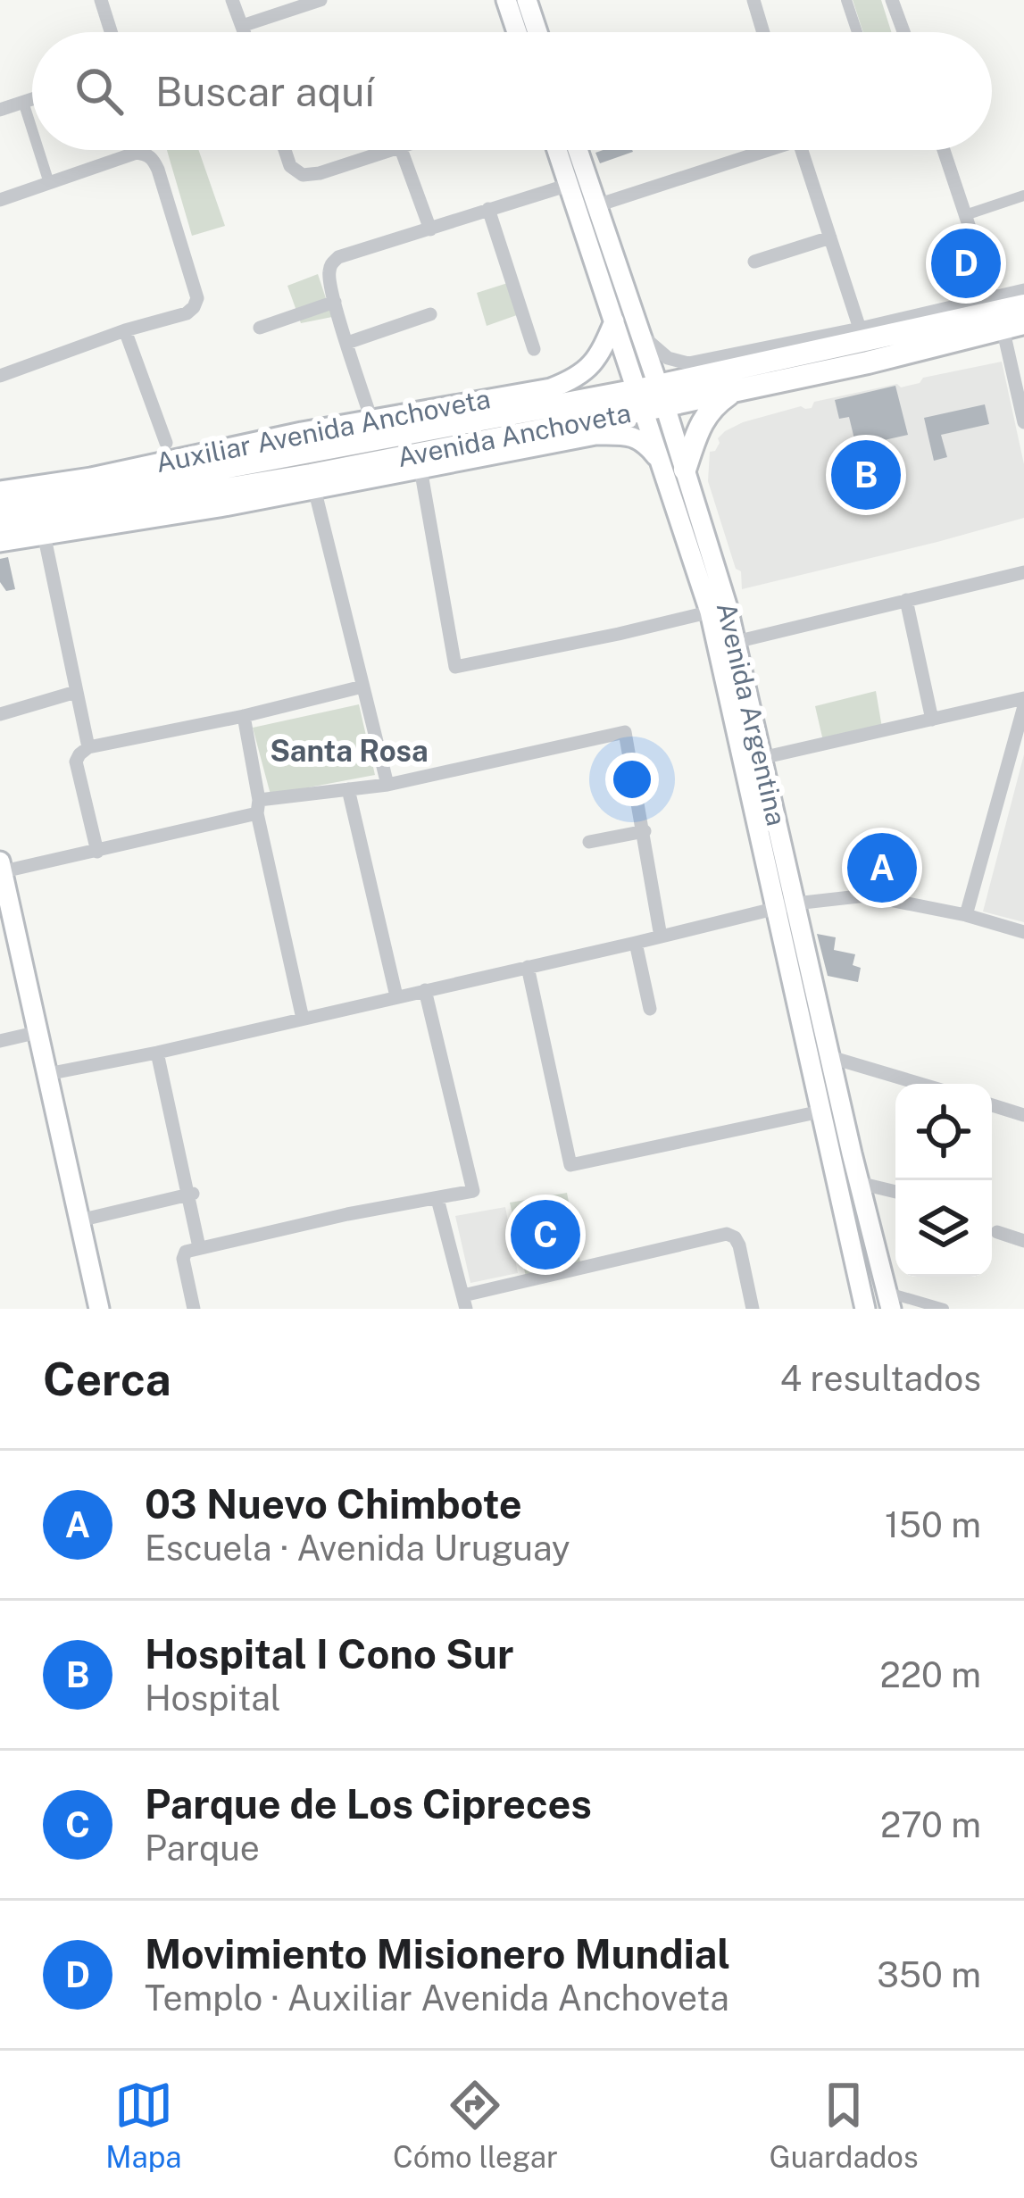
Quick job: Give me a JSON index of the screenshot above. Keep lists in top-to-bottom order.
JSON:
{
  "streets": {
    "main road": ["Auxiliar Avenida Anchoveta", "Avenida Anchoveta", "Avenida Argentina"]
  },
  "crossings": [
    ["Auxiliar Avenida Anchoveta", "Avenida Anchoveta"],
    ["Auxiliar Avenida Anchoveta", "Avenida Argentina"],
    ["Avenida Anchoveta", "Avenida Argentina"]
  ],
  "districts": ["Santa Rosa"],
  "page": {
    "search": "Buscar aquí",
    "pins": [
      "D",
      "B",
      "A",
      "C"
    ],
    "heading": ["Cerca", "4 resultados"],
    "list": [
      {
        "mark": "A",
        "name": "03 Nuevo Chimbote",
        "note": "Escuela · Avenida Uruguay",
        "value": "150 m"
      },
      {
        "mark": "B",
        "name": "Hospital I Cono Sur",
        "note": "Hospital",
        "value": "220 m"
      },
      {
        "mark": "C",
        "name": "Parque de Los Cipreces",
        "note": "Parque",
        "value": "270 m"
      },
      {
        "mark": "D",
        "name": "Movimiento Misionero Mundial",
        "note": "Templo · Auxiliar Avenida Anchoveta",
        "value": "350 m"
      }
    ],
    "nav": ["Mapa", "Cómo llegar", "Guardados"]
  }
}
